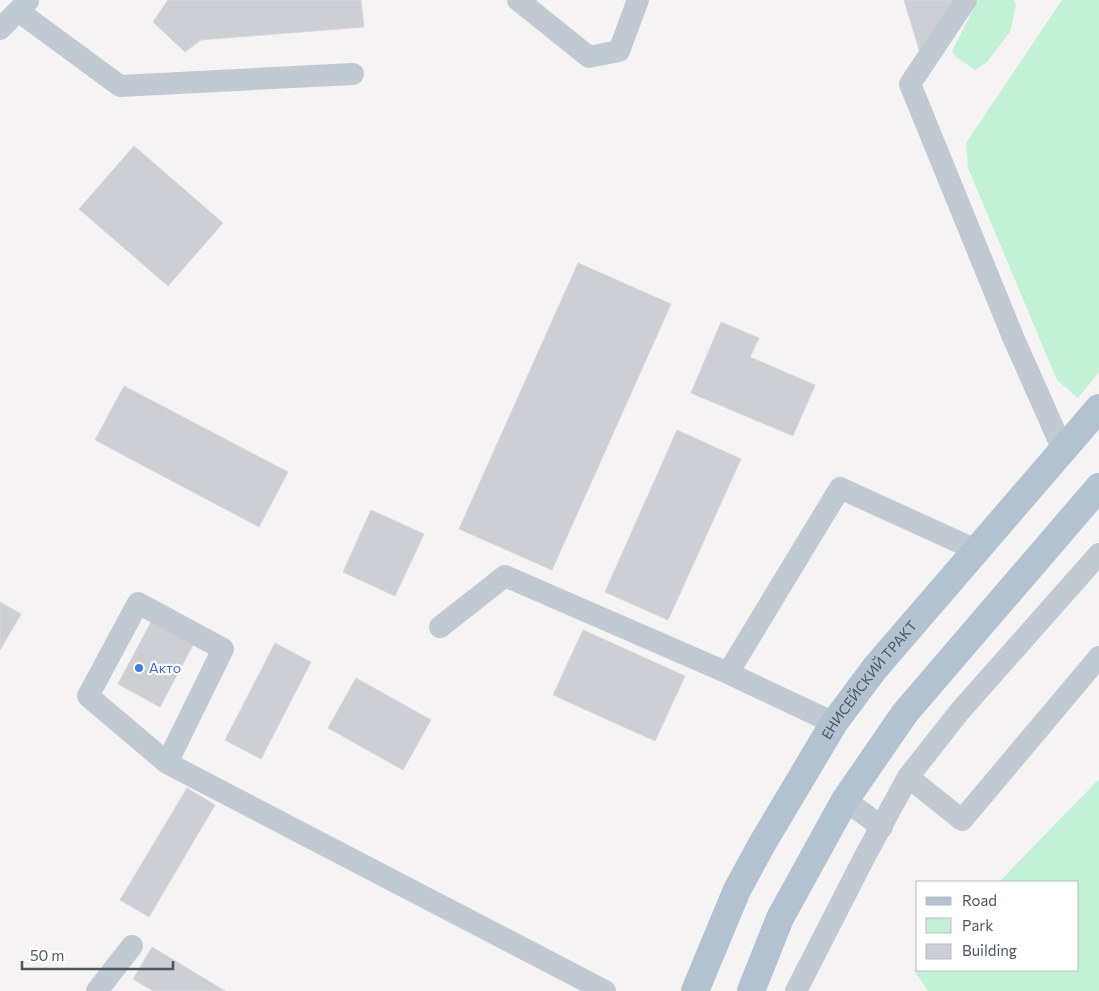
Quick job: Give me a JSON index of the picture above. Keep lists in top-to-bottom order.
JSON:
{
  "streets": {
    "main road": ["ЕНИСЕЙСКИЙ ТРАКТ"]
  },
  "places": ["Акто"],
  "legend": ["Road", "Park", "Building"],
  "scale_bar": "50 m"
}
